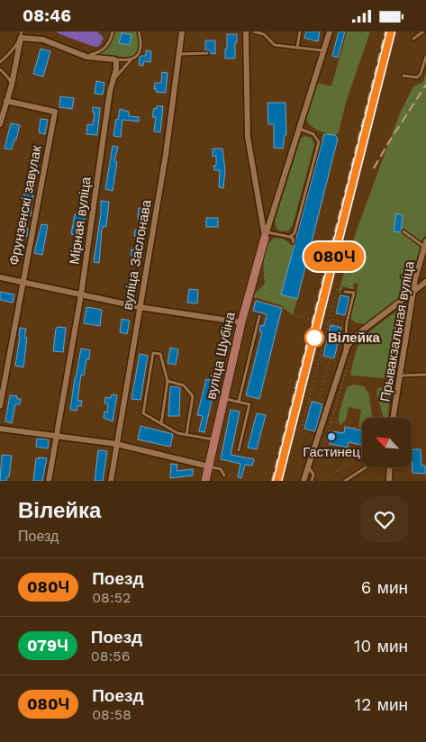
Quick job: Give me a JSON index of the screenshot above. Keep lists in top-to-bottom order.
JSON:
{
  "streets": {
    "street": [
      "Фрунзенскі завулак",
      "Мірная вуліца",
      "вуліца Заслонава",
      "Прывакзальная вуліца",
      "вуліца Шубіна"
    ]
  },
  "places": ["Вілейка", "Гастинец"],
  "north": "top left",
  "page": {
    "status": "08:46",
    "on_map": "080Ч",
    "heading": ["Вілейка", "Поезд"],
    "list": [
      {
        "mark": "080Ч",
        "name": "Поезд",
        "note": "08:52",
        "value": "6 мин"
      },
      {
        "mark": "079Ч",
        "name": "Поезд",
        "note": "08:56",
        "value": "10 мин"
      },
      {
        "mark": "080Ч",
        "name": "Поезд",
        "note": "08:58",
        "value": "12 мин"
      }
    ]
  }
}
